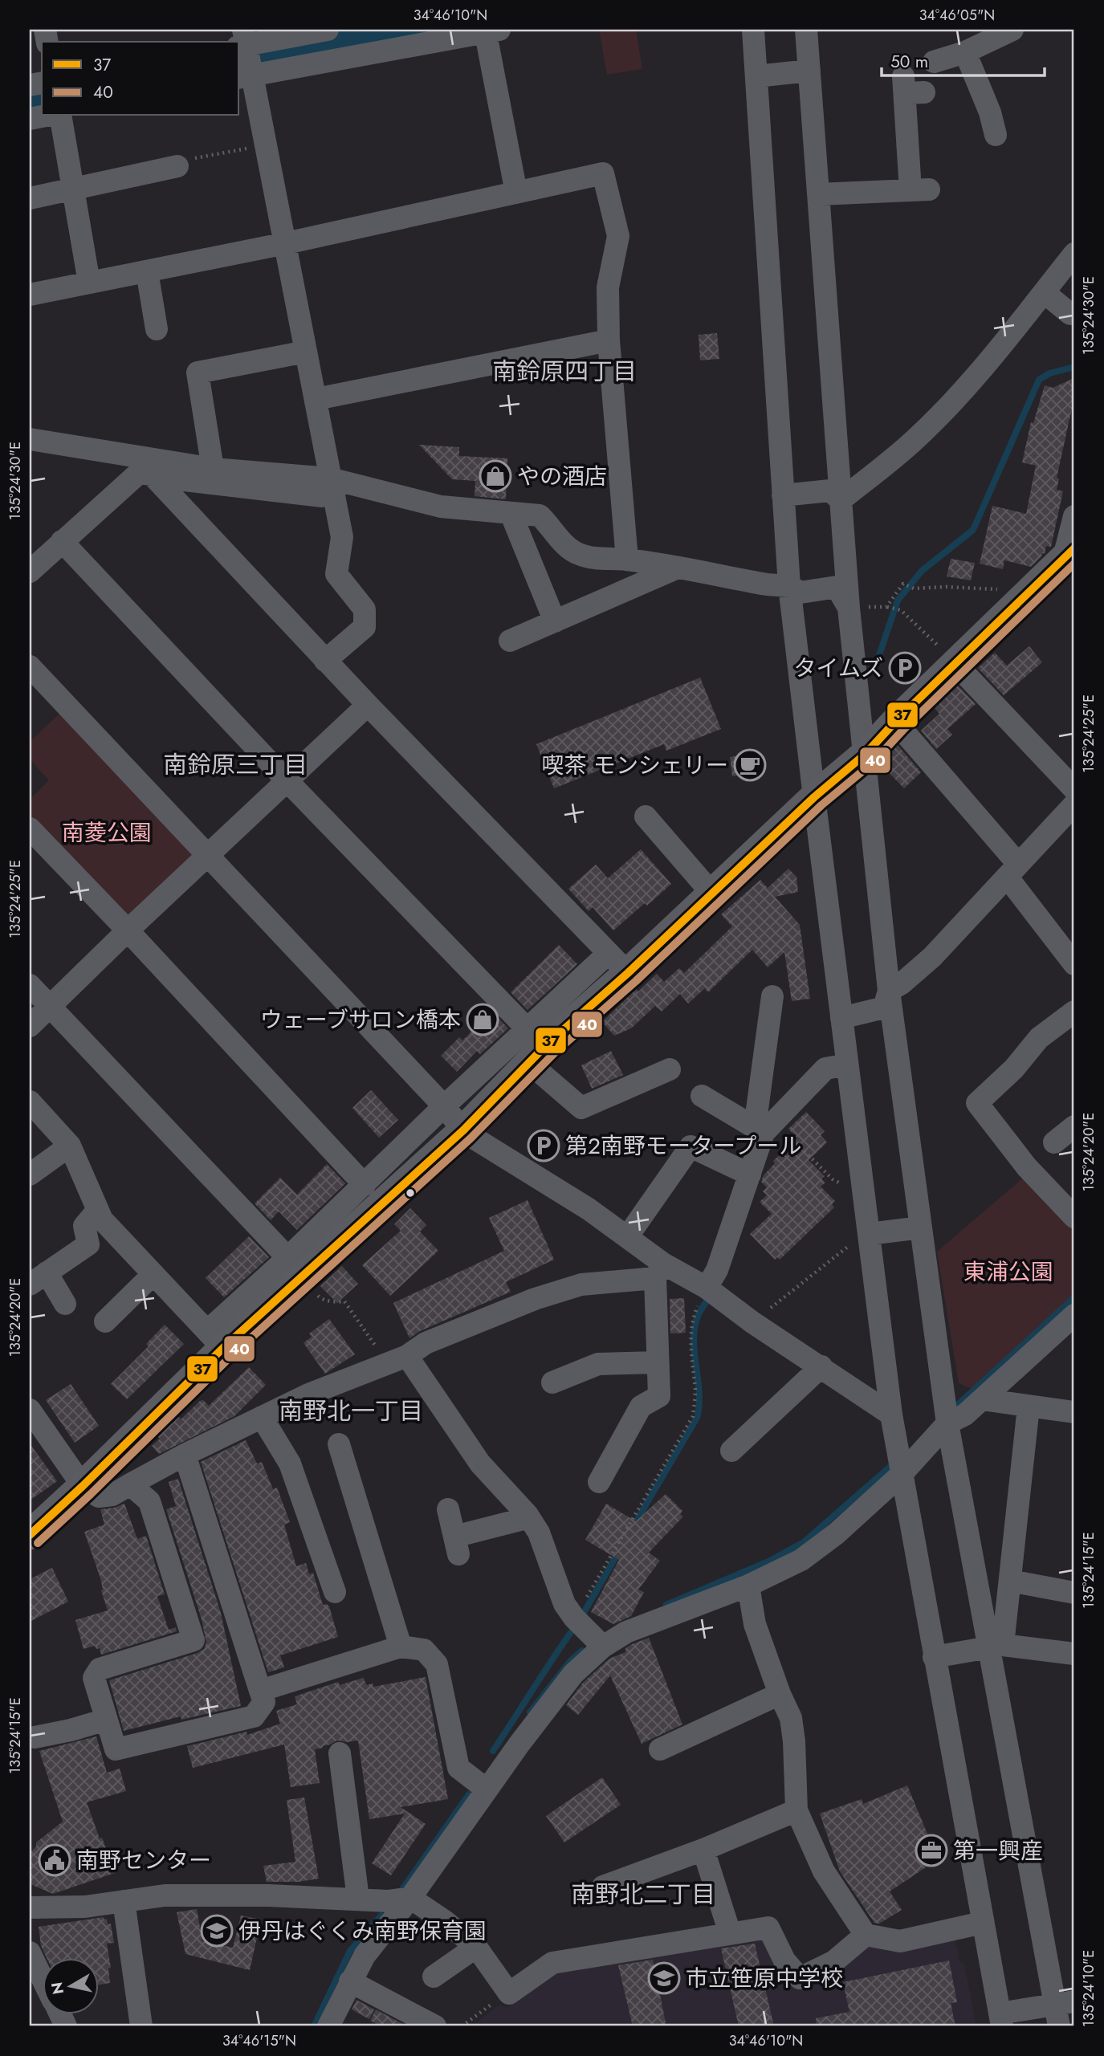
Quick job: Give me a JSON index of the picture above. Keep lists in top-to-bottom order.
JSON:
{
  "districts": [
    "南鈴原四丁目",
    "南鈴原三丁目",
    "南野北一丁目",
    "南野北二丁目"
  ],
  "parks": ["南菱公園", "東浦公園"],
  "places": {
    "shop": ["やの酒店", "ウェーブサロン橋本"],
    "parking": ["タイムズ", "第2南野モータープール"],
    "cafe": ["喫茶 モンシェリー"],
    "office": ["第一興産"],
    "public building": ["南野センター"],
    "school or university": ["伊丹はぐくみ南野保育園", "市立笹原中学校"]
  },
  "lines": ["transit line 37", "transit line 40"],
  "legend": ["37", "40"],
  "scale_bar": "50 m",
  "north": "left",
  "coordinates": [
    "34°46'10\"N",
    "34°46'05\"N",
    "135°24'30\"E",
    "135°24'25\"E",
    "135°24'20\"E",
    "135°24'15\"E",
    "135°24'10\"E",
    "34°46'15\"N"
  ]
}
